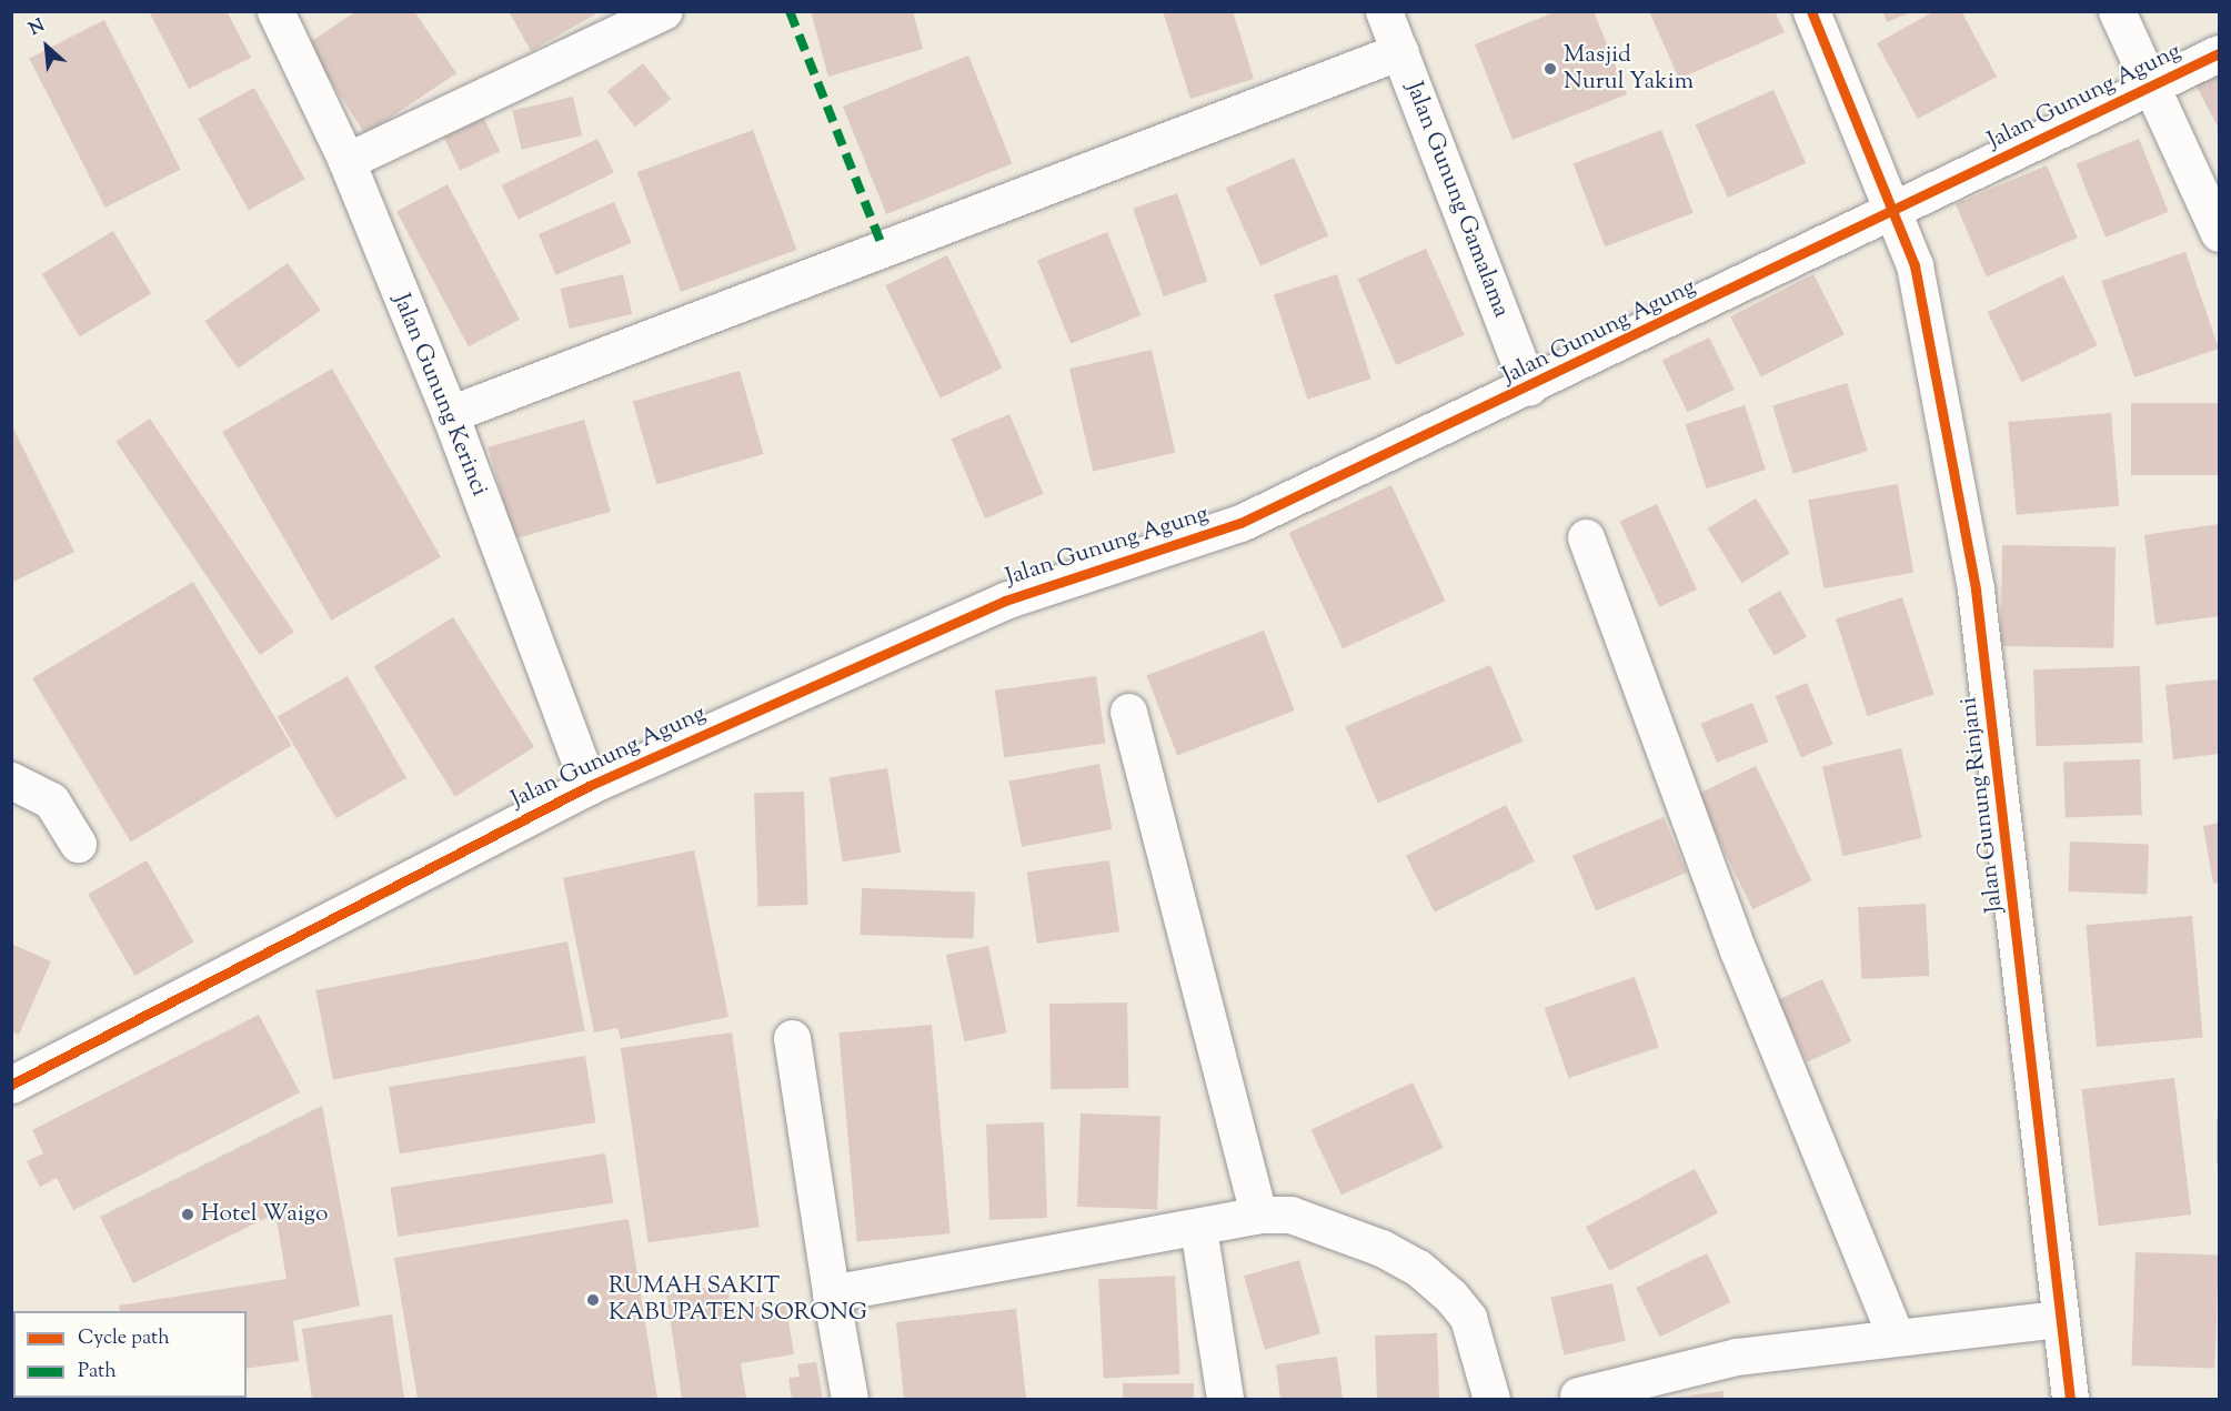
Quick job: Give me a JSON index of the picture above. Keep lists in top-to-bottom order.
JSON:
{
  "streets": {
    "street": [
      "Jalan Gunung Agung",
      "Jalan Gunung Gamalama",
      "Jalan Gunung Kerinci",
      "Jalan Gunung Rinjani"
    ]
  },
  "crossings": [
    ["Jalan Gunung Agung", "Jalan Gunung Gamalama"],
    ["Jalan Gunung Agung", "Jalan Gunung Kerinci"],
    ["Jalan Gunung Agung", "Jalan Gunung Rinjani"]
  ],
  "places": ["Masjid Nurul Yakim", "Hotel Waigo", "RUMAH SAKIT KABUPATEN SORONG"],
  "legend": ["Cycle path", "Path"],
  "north": "top left"
}
